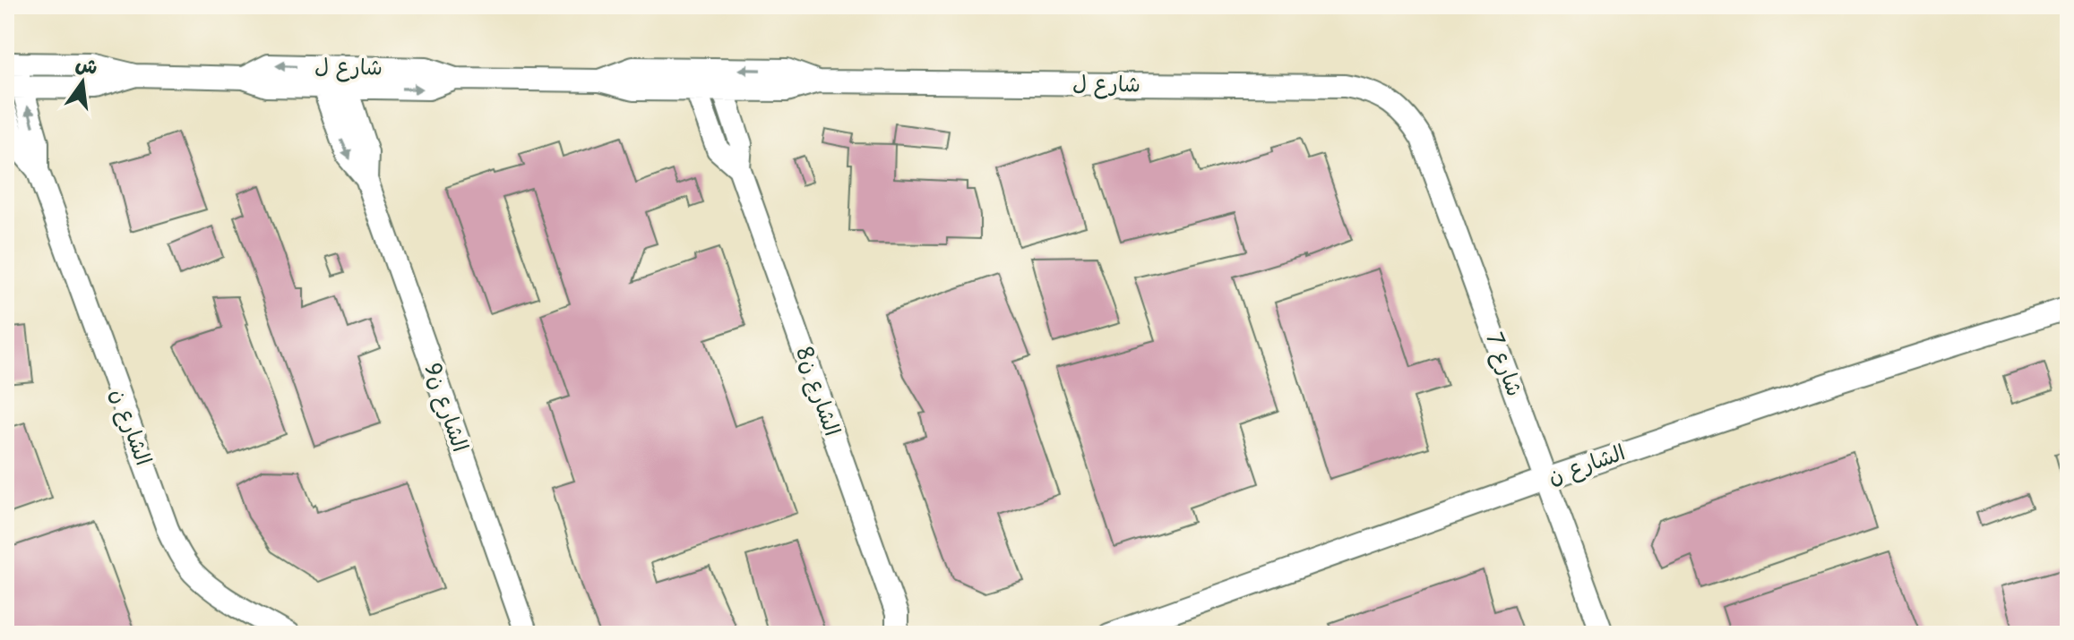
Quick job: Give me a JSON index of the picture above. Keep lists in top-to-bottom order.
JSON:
{
  "streets": {
    "street": [
      "شارع ل",
      "شارع 7",
      "الشارع ن8",
      "الشارع ن9",
      "الشارع ن"
    ]
  },
  "crossings": [
    ["شارع ل", "شارع 7"],
    ["شارع ل", "الشارع ن8"],
    ["شارع ل", "الشارع ن9"],
    ["شارع ل", "الشارع ن"],
    ["شارع 7", "الشارع ن"]
  ],
  "north": "top"
}
